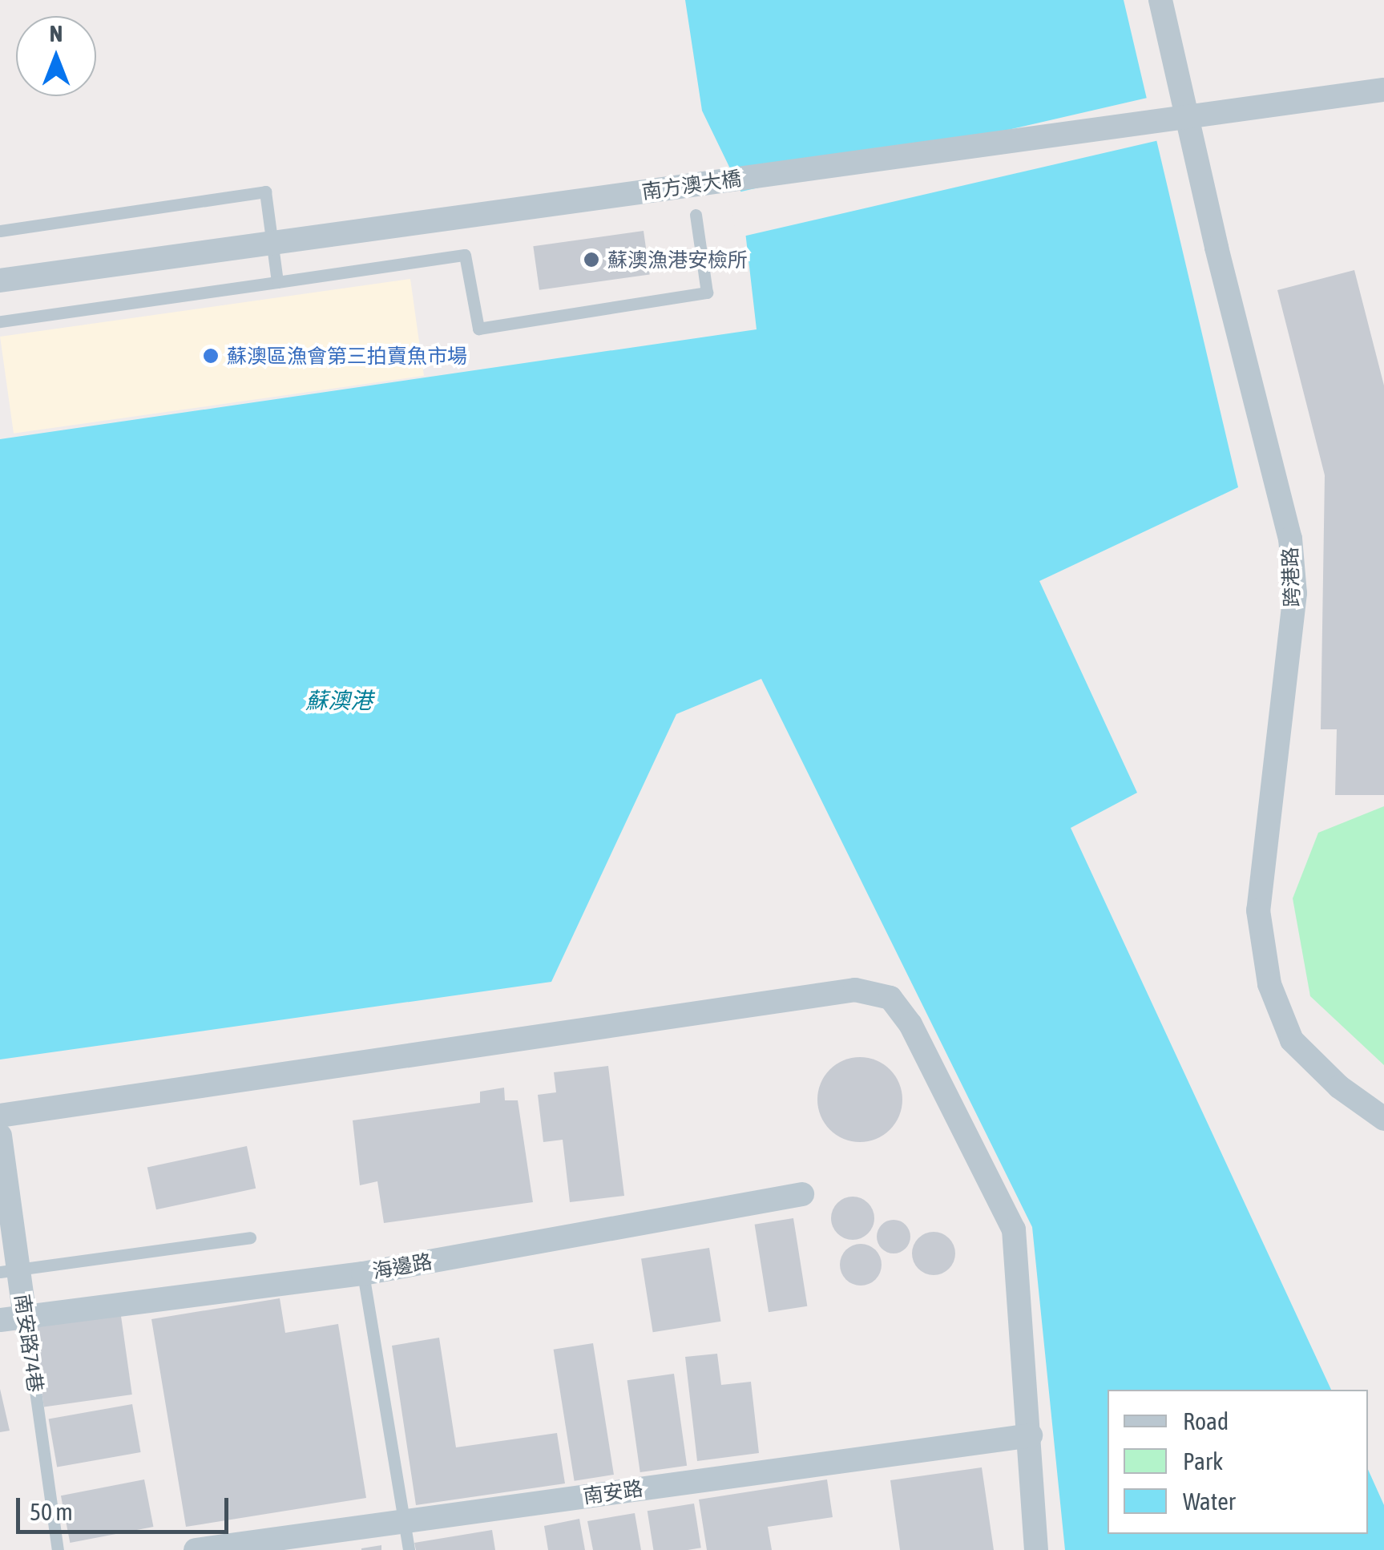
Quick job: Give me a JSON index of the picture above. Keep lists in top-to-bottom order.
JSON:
{
  "streets": {
    "street": [
      "南方澳大橋",
      "跨港路",
      "海邊路",
      "南安路74巷",
      "南安路"
    ]
  },
  "crossings": [
    ["海邊路", "南安路74巷"]
  ],
  "water": ["蘇澳港"],
  "places": ["蘇澳漁港安檢所", "蘇澳區漁會第三拍賣魚市場"],
  "legend": ["Road", "Park", "Water"],
  "scale_bar": "50 m",
  "north": "top"
}
